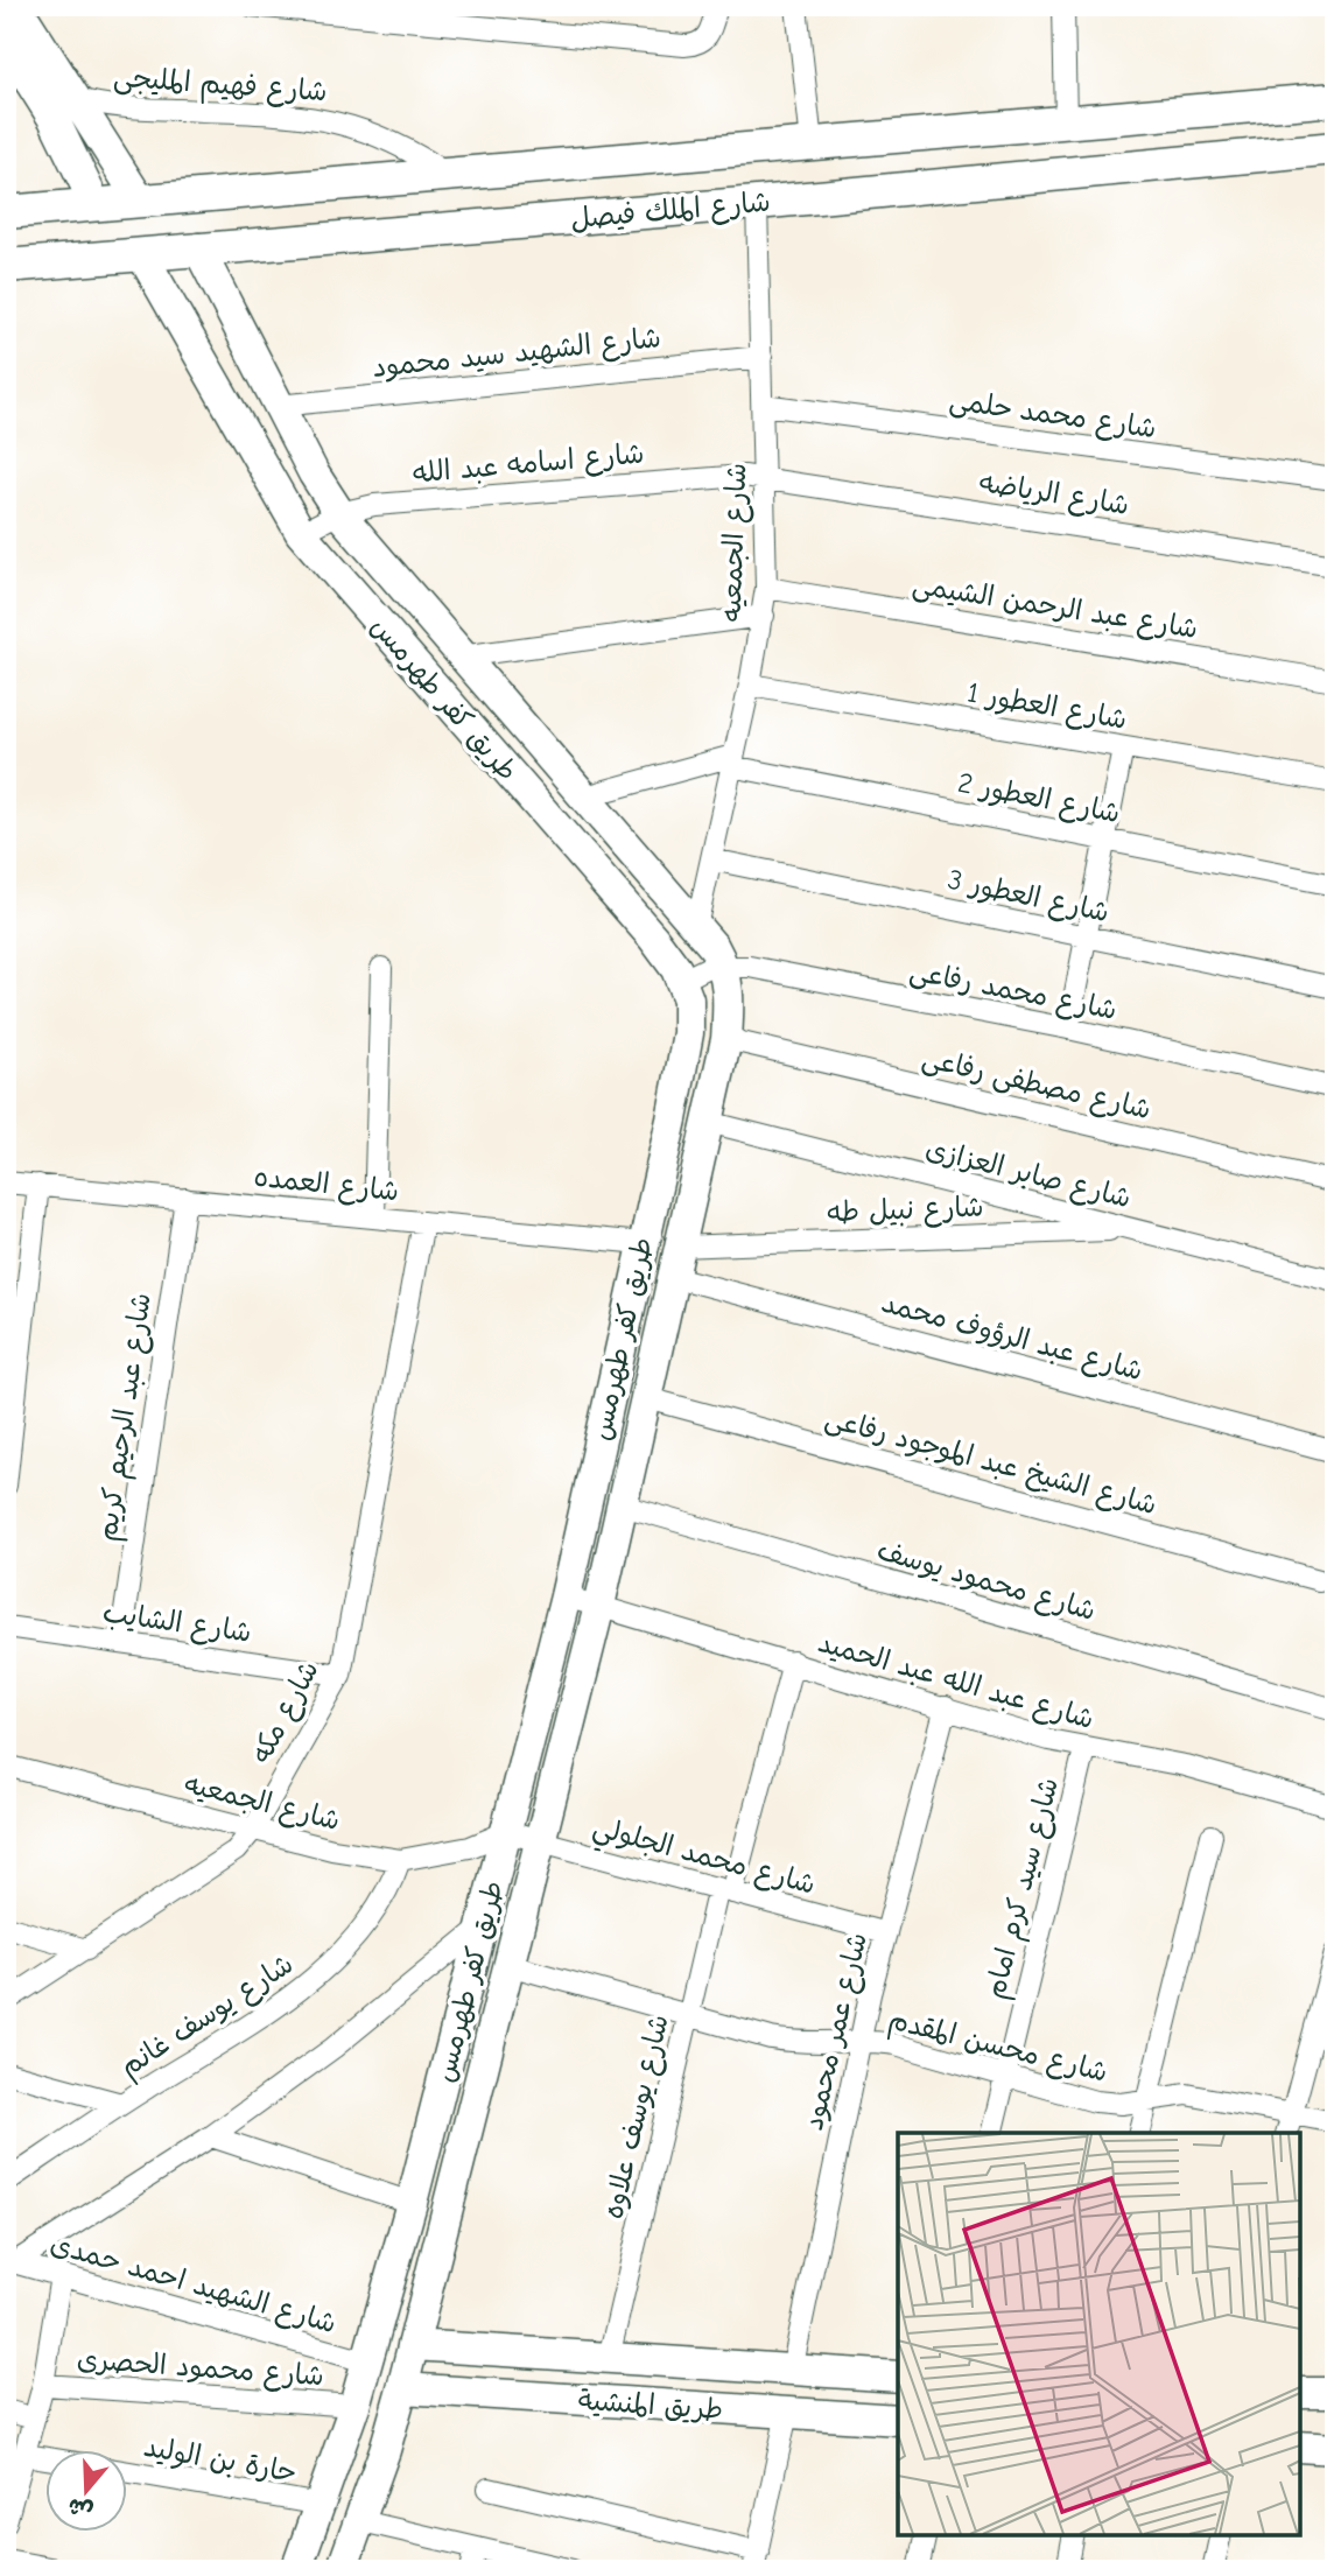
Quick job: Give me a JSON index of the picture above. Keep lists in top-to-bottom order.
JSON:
{
  "streets": {
    "main road": ["شارع الملك فيصل"],
    "street": [
      "شارع فهيم المليجى",
      "شارع الشهيد سيد محمود",
      "شارع محمد حلمى",
      "شارع اسامه عبد الله",
      "شارع الرياضه",
      "شارع الجمعيه",
      "شارع عبد الرحمن الشيمى",
      "طريق كفر طهرمس",
      "شارع العطور 1",
      "شارع العطور 2",
      "شارع العطور 3",
      "شارع محمد رفاعى",
      "شارع مصطفى رفاعى",
      "شارع صابر العزازى",
      "شارع العمده",
      "شارع نبيل طه",
      "شارع عبد الرؤوف محمد",
      "شارع عبد الرحيم كريم",
      "شارع الشيخ عبد الموجود رفاعى",
      "شارع محمود يوسف",
      "شارع الشايب",
      "شارع عبد الله عبد الحميد",
      "شارع مكه",
      "شارع محمد الجلولي",
      "شارع سيد كرم امام",
      "شارع يوسف غانم",
      "شارع عمر محمود",
      "شارع محسن المقدم",
      "شارع يوسف علاوه",
      "شارع الشهيد احمد حمدى",
      "شارع محمود الحصرى",
      "طريق المنشية",
      "حارة بن الوليد"
    ]
  },
  "crossings": [
    ["شارع فهيم المليجى", "شارع الملك فيصل"],
    ["شارع الملك فيصل", "شارع الجمعيه"],
    ["شارع الملك فيصل", "طريق كفر طهرمس"],
    ["شارع الشهيد سيد محمود", "شارع الجمعيه"],
    ["شارع الشهيد سيد محمود", "طريق كفر طهرمس"],
    ["شارع محمد حلمى", "شارع الجمعيه"],
    ["شارع اسامه عبد الله", "شارع الرياضه"],
    ["شارع اسامه عبد الله", "شارع الجمعيه"],
    ["شارع اسامه عبد الله", "طريق كفر طهرمس"],
    ["شارع الرياضه", "شارع الجمعيه"],
    ["شارع الجمعيه", "شارع عبد الرحمن الشيمى"],
    ["شارع الجمعيه", "طريق كفر طهرمس"],
    ["شارع الجمعيه", "شارع العطور 1"],
    ["شارع الجمعيه", "شارع العطور 2"],
    ["شارع الجمعيه", "شارع العطور 3"],
    ["شارع الجمعيه", "شارع مكه"],
    ["شارع الجمعيه", "شارع محمد الجلولي"],
    ["شارع الجمعيه", "شارع يوسف غانم"],
    ["طريق كفر طهرمس", "شارع العطور 2"],
    ["طريق كفر طهرمس", "شارع محمد رفاعى"],
    ["طريق كفر طهرمس", "شارع مصطفى رفاعى"],
    ["طريق كفر طهرمس", "شارع صابر العزازى"],
    ["طريق كفر طهرمس", "شارع العمده"],
    ["طريق كفر طهرمس", "شارع نبيل طه"],
    ["طريق كفر طهرمس", "شارع عبد الرؤوف محمد"],
    ["طريق كفر طهرمس", "شارع الشيخ عبد الموجود رفاعى"],
    ["طريق كفر طهرمس", "شارع محمود يوسف"],
    ["طريق كفر طهرمس", "شارع عبد الله عبد الحميد"],
    ["طريق كفر طهرمس", "شارع محمد الجلولي"],
    ["طريق كفر طهرمس", "شارع محسن المقدم"],
    ["طريق كفر طهرمس", "شارع الشهيد احمد حمدى"],
    ["طريق كفر طهرمس", "شارع محمود الحصرى"],
    ["طريق كفر طهرمس", "طريق المنشية"],
    ["طريق كفر طهرمس", "حارة بن الوليد"],
    ["شارع صابر العزازى", "شارع نبيل طه"],
    ["شارع العمده", "شارع عبد الرحيم كريم"],
    ["شارع العمده", "شارع مكه"],
    ["شارع نبيل طه", "شارع عبد الرؤوف محمد"],
    ["شارع عبد الرحيم كريم", "شارع الشايب"],
    ["شارع الشايب", "شارع مكه"],
    ["شارع عبد الله عبد الحميد", "شارع سيد كرم امام"],
    ["شارع عبد الله عبد الحميد", "شارع عمر محمود"],
    ["شارع عبد الله عبد الحميد", "شارع يوسف علاوه"],
    ["شارع محمد الجلولي", "شارع عمر محمود"],
    ["شارع محمد الجلولي", "شارع يوسف علاوه"],
    ["شارع سيد كرم امام", "شارع محسن المقدم"],
    ["شارع عمر محمود", "شارع محسن المقدم"],
    ["شارع عمر محمود", "طريق المنشية"],
    ["شارع محسن المقدم", "شارع يوسف علاوه"],
    ["شارع يوسف علاوه", "طريق المنشية"]
  ],
  "north": "bottom"
}
